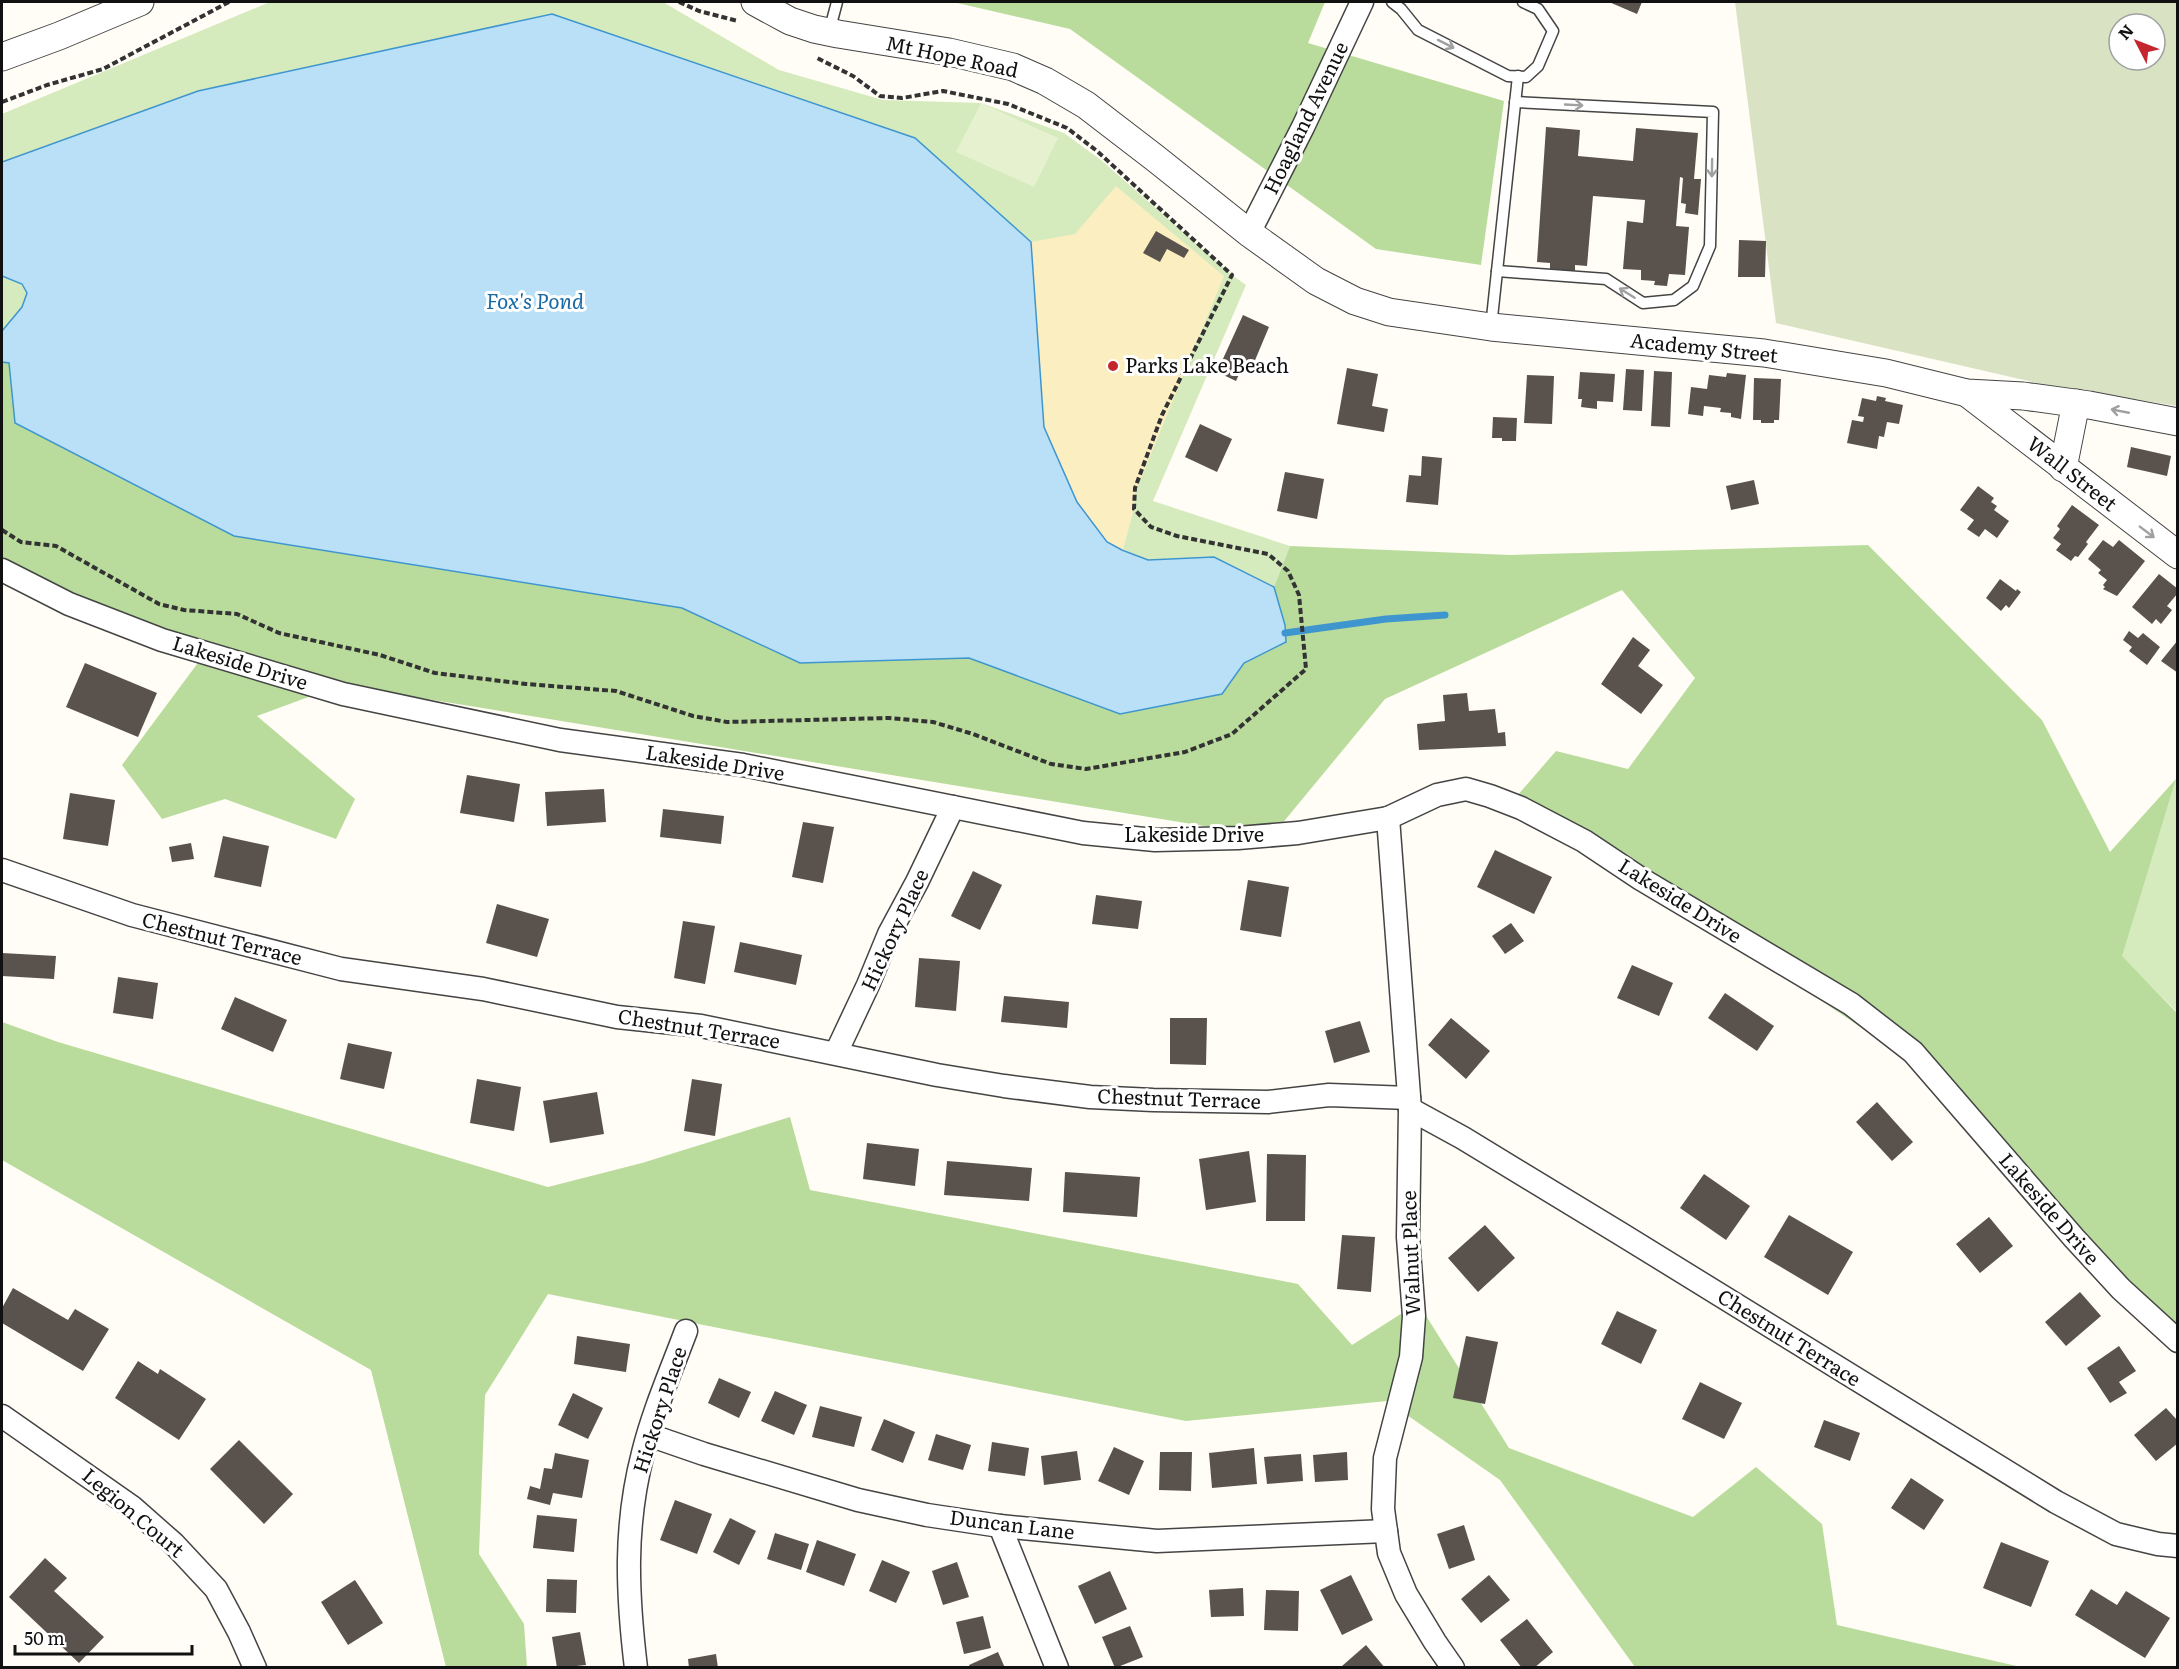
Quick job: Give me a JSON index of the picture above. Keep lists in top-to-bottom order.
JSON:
{
  "streets": {
    "street": [
      "Mt Hope Road",
      "Hoagland Avenue",
      "Academy Street",
      "Wall Street",
      "Lakeside Drive",
      "Hickory Place",
      "Chestnut Terrace",
      "Walnut Place",
      "Legion Court",
      "Duncan Lane"
    ]
  },
  "crossings": [
    ["Mt Hope Road", "Hoagland Avenue"],
    ["Mt Hope Road", "Academy Street"],
    ["Hoagland Avenue", "Academy Street"],
    ["Academy Street", "Wall Street"],
    ["Lakeside Drive", "Hickory Place"],
    ["Lakeside Drive", "Walnut Place"],
    ["Hickory Place", "Chestnut Terrace"],
    ["Hickory Place", "Duncan Lane"],
    ["Chestnut Terrace", "Walnut Place"],
    ["Walnut Place", "Duncan Lane"]
  ],
  "one_way": ["Wall Street"],
  "water": ["Fox's Pond"],
  "places": ["Parks Lake Beach"],
  "scale_bar": "50 m",
  "north": "top left"
}
